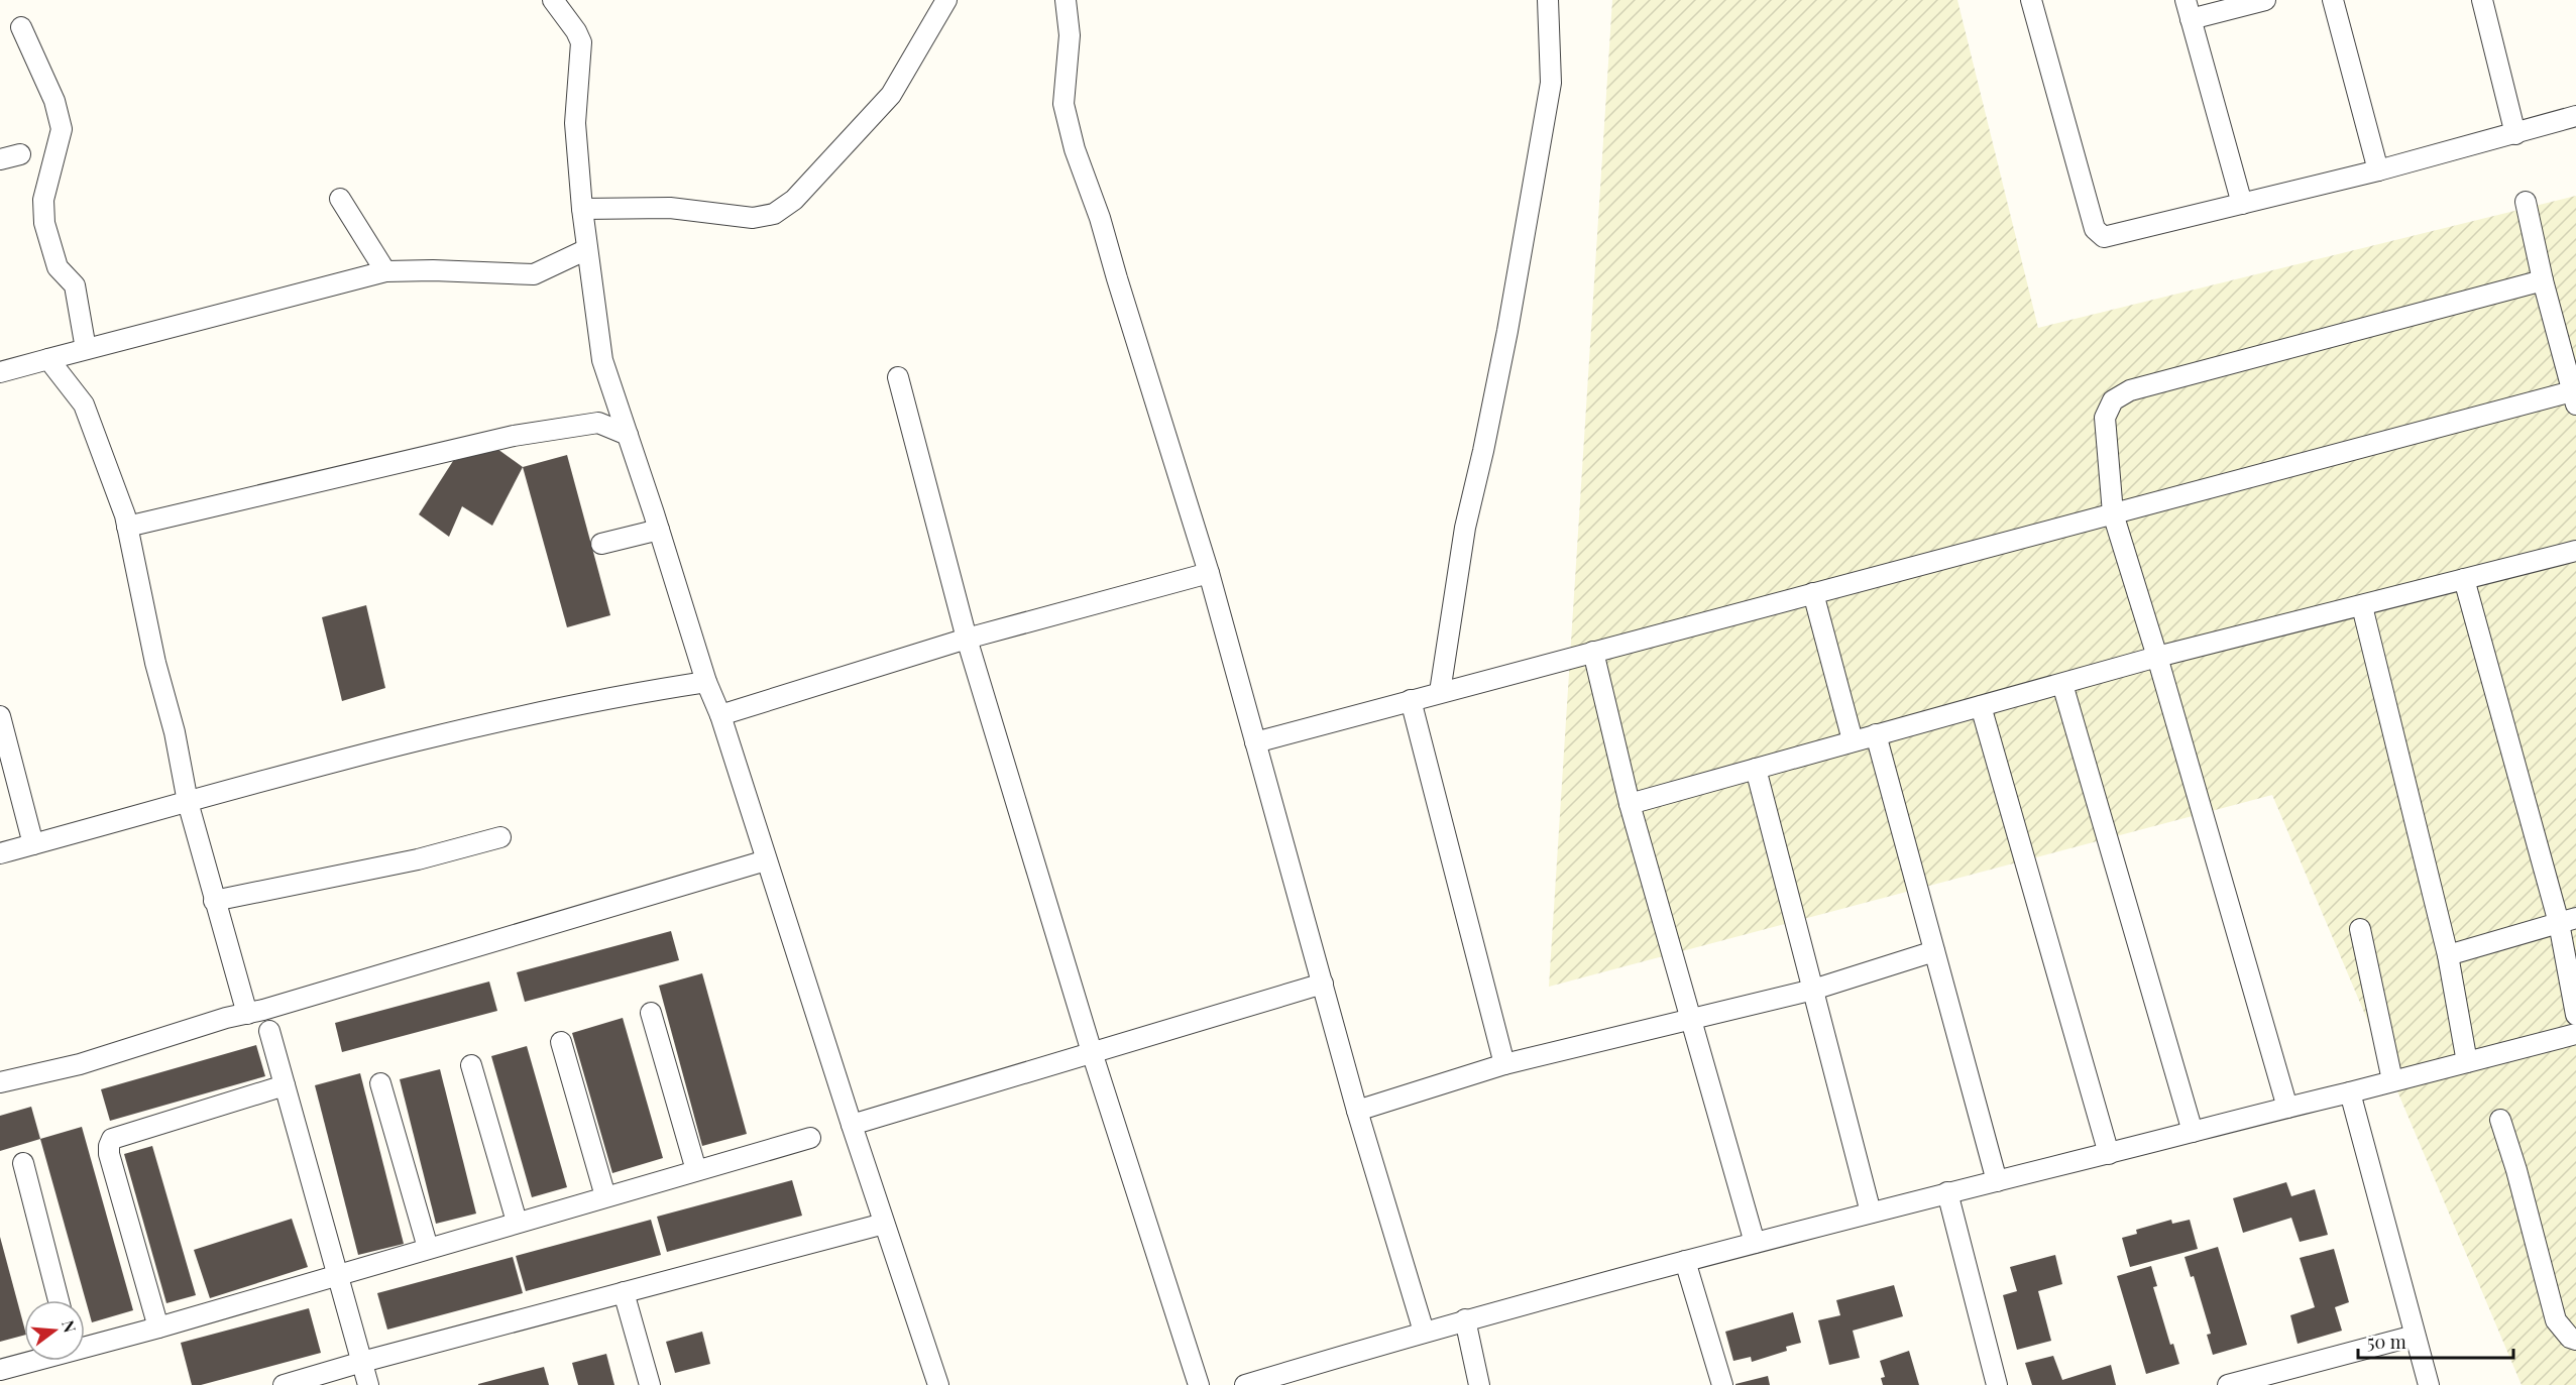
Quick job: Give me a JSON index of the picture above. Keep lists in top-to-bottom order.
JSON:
{
  "scale_bar": "50 m",
  "north": "right"
}
